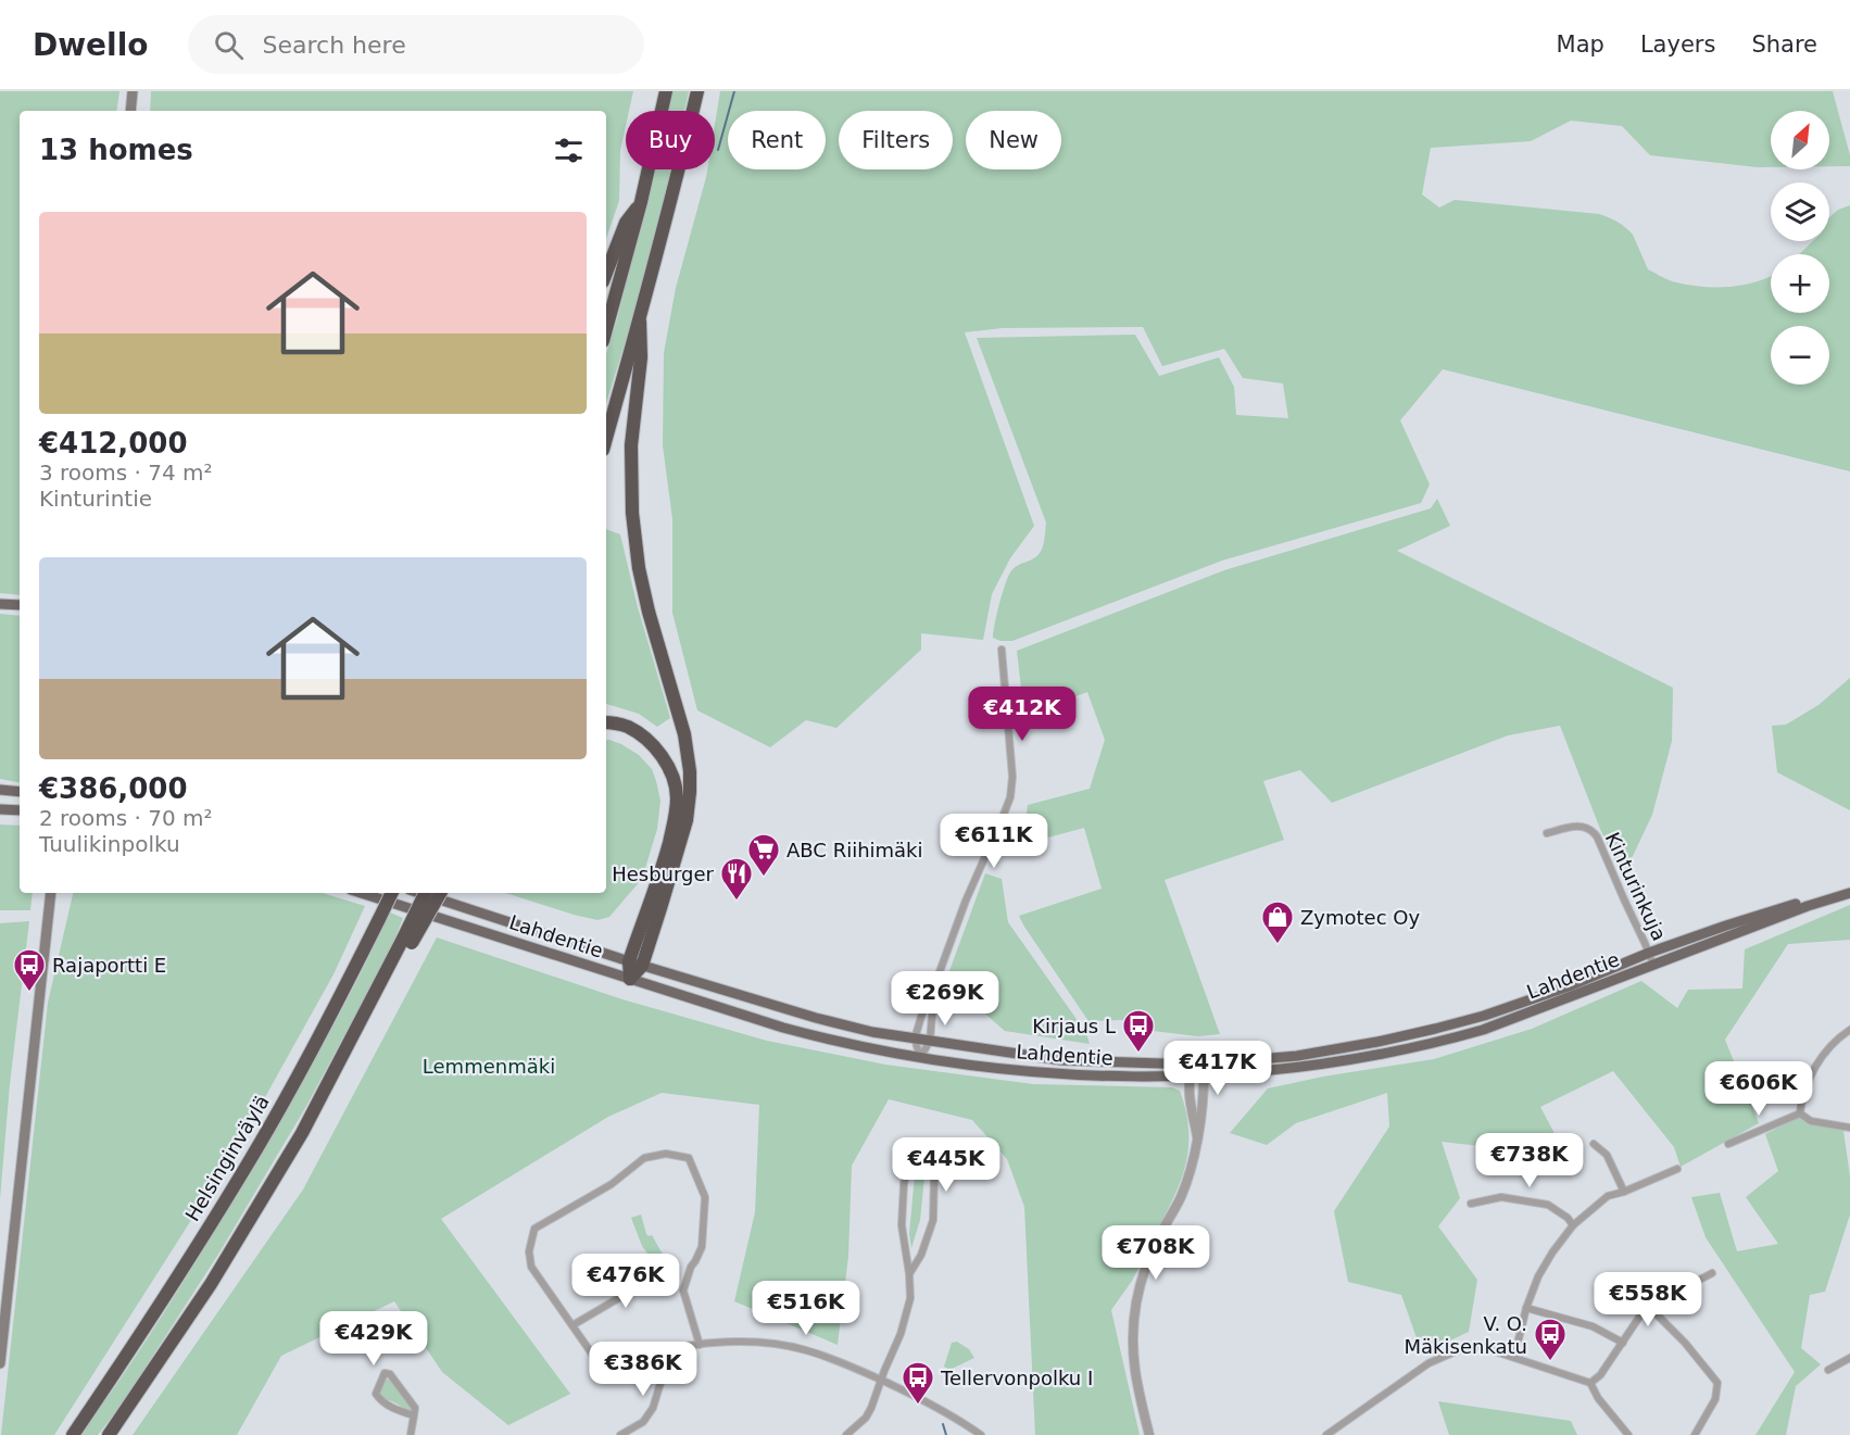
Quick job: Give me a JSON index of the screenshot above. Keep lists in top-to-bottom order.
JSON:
{
  "streets": {
    "highway": ["Helsinginväylä"],
    "main road": ["Lahdentie"],
    "street": ["Kinturinkuja"]
  },
  "crossings": [
    ["Kinturinkuja", "Lahdentie"]
  ],
  "parks": ["Lemmenmäki"],
  "places": {
    "supermarket": ["ABC Riihimäki"],
    "restaurant": ["Hesburger"],
    "shop": ["Zymotec Oy"],
    "bus stop": [
      "Rajaportti E",
      "Kirjaus L",
      "V. O. Mäkisenkatu",
      "Tellervonpolku I"
    ]
  },
  "north": "top right",
  "page": {
    "header": "Dwello",
    "search": "Search here",
    "nav": ["Map", "Layers", "Share"],
    "map_buttons": ["+", "−"],
    "chip": [
      "Buy",
      "Rent",
      "Filters",
      "New"
    ],
    "heading": "13 homes",
    "list": [
      {
        "name": "€412,000",
        "note": "3 rooms · 74 m² · Kinturintie"
      },
      {
        "name": "€386,000",
        "note": "2 rooms · 70 m² · Tuulikinpolku"
      }
    ],
    "price": [
      "€412K",
      "€611K",
      "€269K",
      "€417K",
      "€606K",
      "€738K",
      "€445K",
      "€708K",
      "€476K",
      "€558K",
      "€516K",
      "€429K",
      "€386K"
    ]
  }
}
